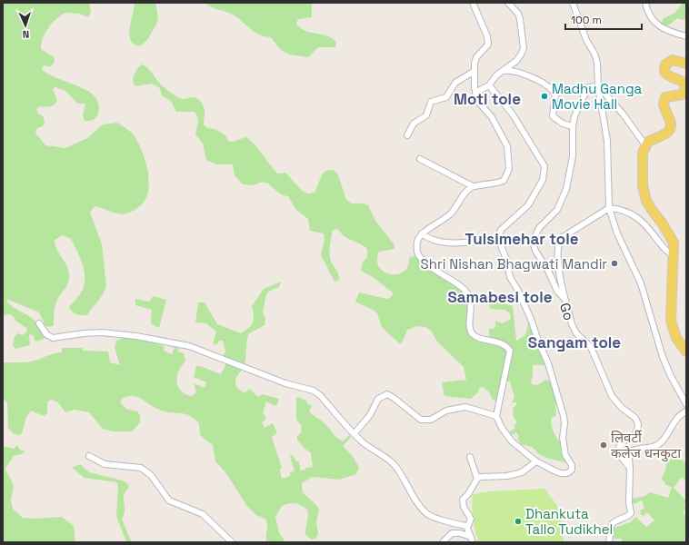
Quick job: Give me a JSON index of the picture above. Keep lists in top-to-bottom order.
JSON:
{
  "streets": {
    "street": ["Go"]
  },
  "districts": [
    "Moti tole",
    "Tulsimehar tole",
    "Samabesi tole",
    "Sangam tole"
  ],
  "places": [
    "Madhu Ganga Movie Hall",
    "Shri Nishan Bhagwati Mandir",
    "लिवर्टी कलेज धनकुटा",
    "Dhankuta Tallo Tudikhel"
  ],
  "scale_bar": "100 m",
  "north": "bottom"
}
